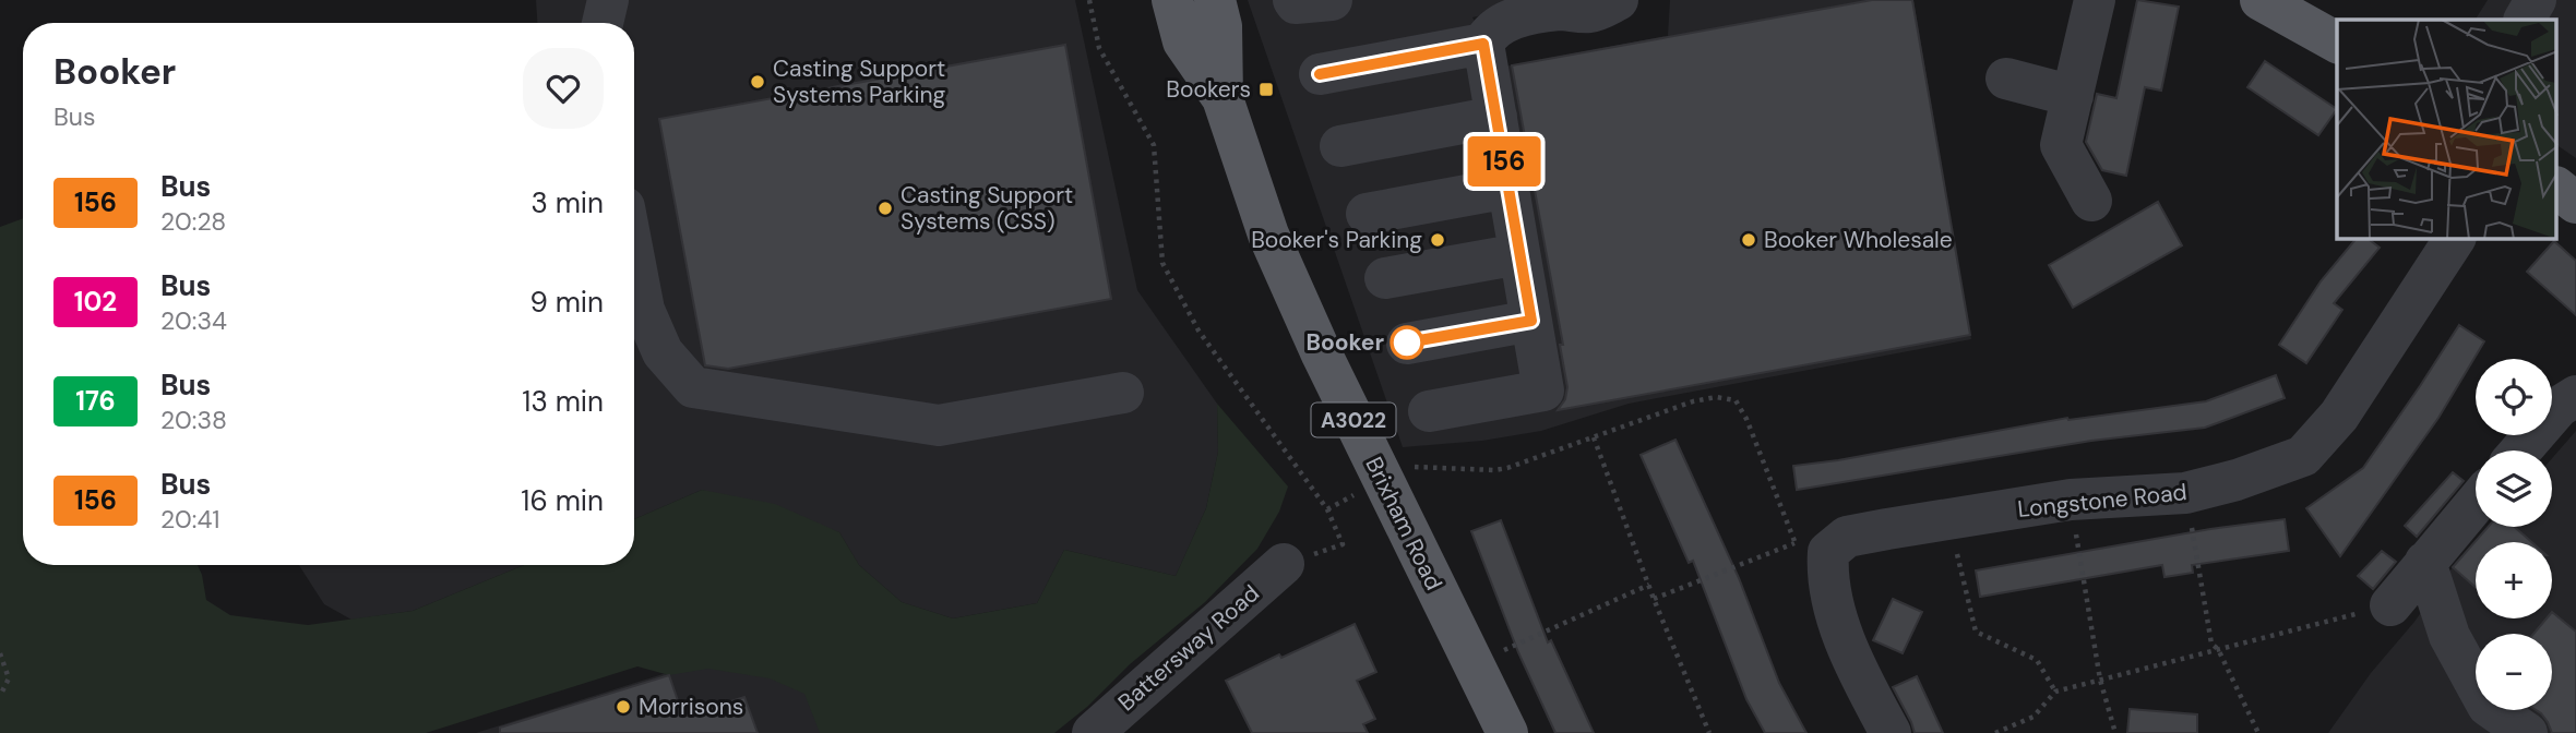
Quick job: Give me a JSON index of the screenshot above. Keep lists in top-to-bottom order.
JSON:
{
  "streets": {
    "main road": ["A3022", "Brixham Road"],
    "street": ["Longstone Road", "Battersway Road"]
  },
  "places": {
    "other": [
      "Casting Support Systems Parking",
      "Casting Support Systems (CSS)",
      "Booker's Parking",
      "Booker Wholesale",
      "Booker",
      "Morrisons"
    ],
    "transit": ["Bookers"]
  },
  "lines": ["bus line 156"],
  "page": {
    "on_map": "156",
    "heading": ["Booker", "Bus"],
    "list": [
      {
        "mark": "156",
        "name": "Bus",
        "note": "20:28",
        "value": "3 min"
      },
      {
        "mark": "102",
        "name": "Bus",
        "note": "20:34",
        "value": "9 min"
      },
      {
        "mark": "176",
        "name": "Bus",
        "note": "20:38",
        "value": "13 min"
      },
      {
        "mark": "156",
        "name": "Bus",
        "note": "20:41",
        "value": "16 min"
      }
    ],
    "map_buttons": ["+", "−"]
  }
}
